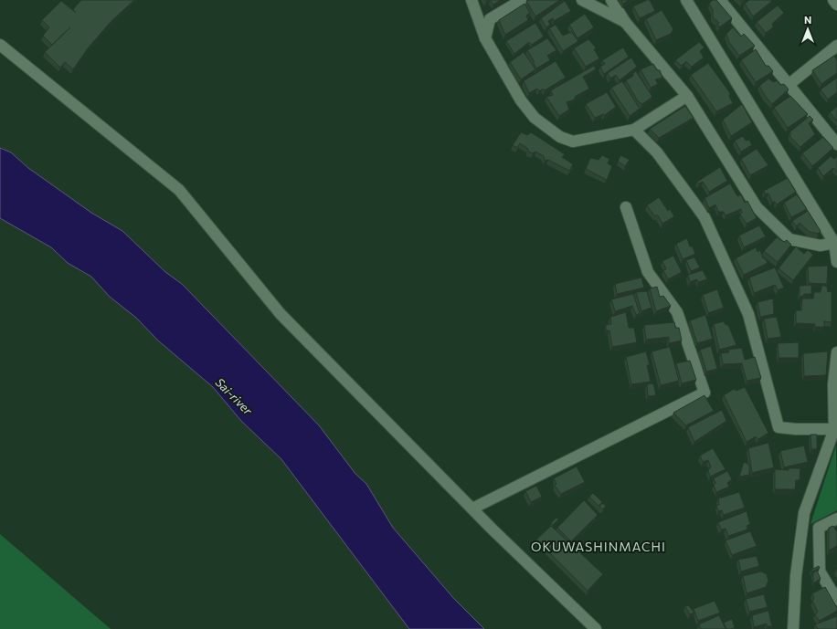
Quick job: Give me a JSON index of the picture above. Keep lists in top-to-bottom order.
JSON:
{
  "districts": ["OKUWASHINMACHI"],
  "water": ["Sai-river"],
  "north": "top"
}
